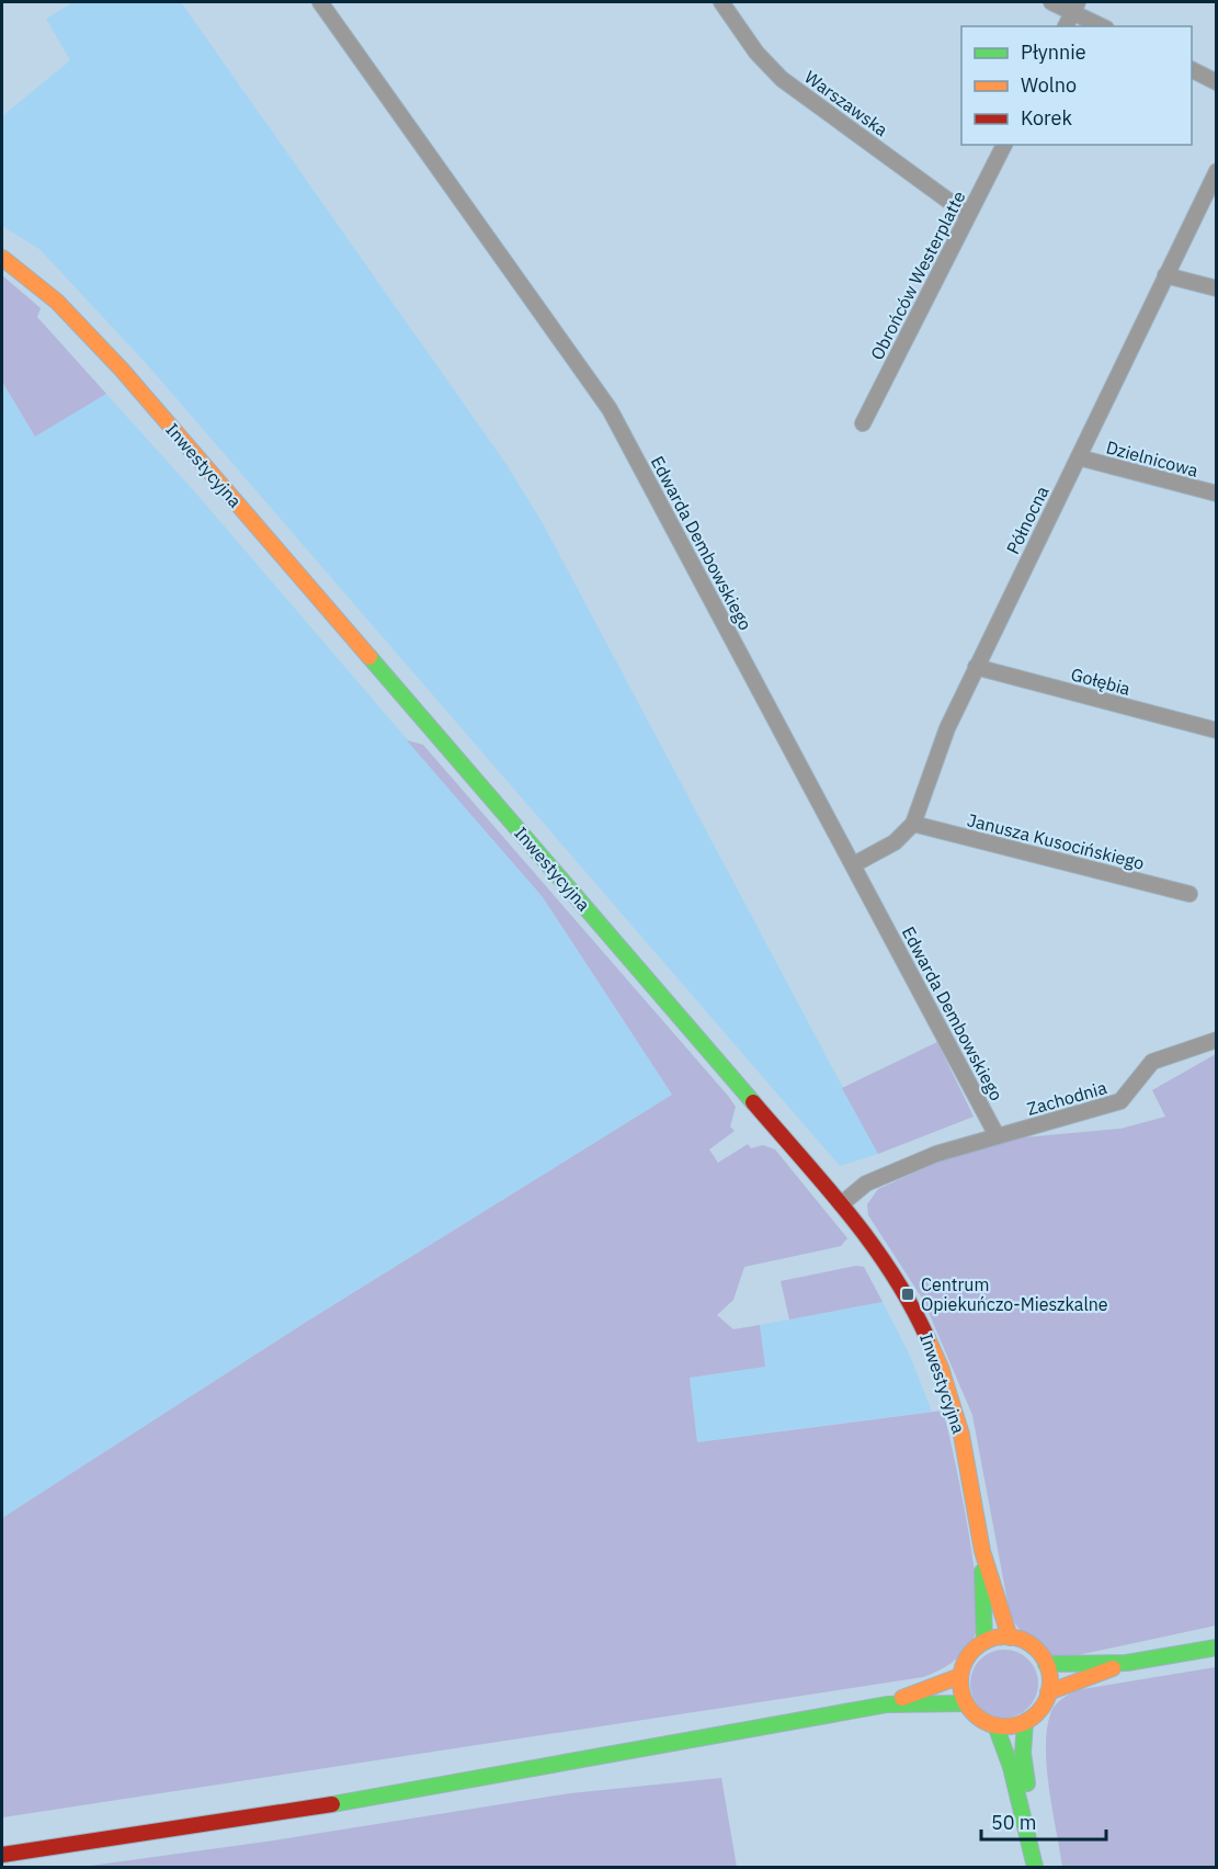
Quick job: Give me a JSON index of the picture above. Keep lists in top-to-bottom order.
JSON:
{
  "streets": {
    "main road": ["Inwestycyjna"],
    "street": [
      "Warszawska",
      "Obrońców Westerplatte",
      "Dzielnicowa",
      "Północna",
      "Edwarda Dembowskiego",
      "Gołębia",
      "Janusza Kusocińskiego",
      "Zachodnia"
    ]
  },
  "crossings": [
    ["Warszawska", "Obrońców Westerplatte"],
    ["Dzielnicowa", "Północna"],
    ["Inwestycyjna", "Zachodnia"],
    ["Północna", "Edwarda Dembowskiego"],
    ["Północna", "Gołębia"],
    ["Północna", "Janusza Kusocińskiego"],
    ["Edwarda Dembowskiego", "Zachodnia"]
  ],
  "places": {
    "transit": ["Centrum Opiekuńczo-Mieszkalne"]
  },
  "legend": ["Płynnie", "Wolno", "Korek"],
  "scale_bar": "50 m"
}
